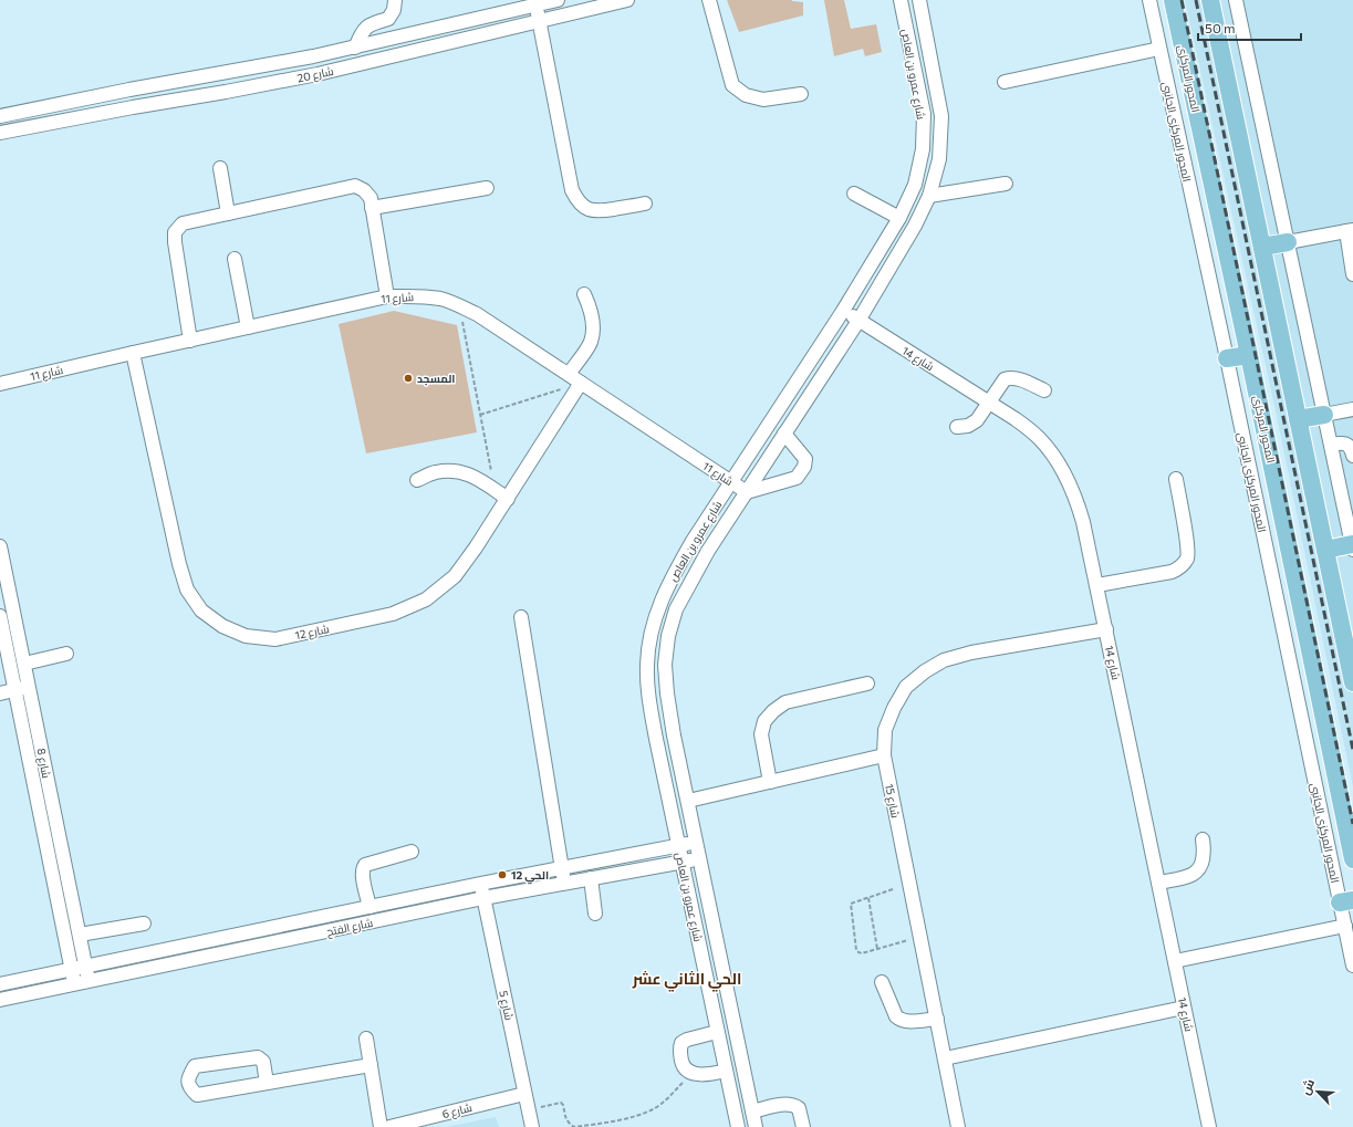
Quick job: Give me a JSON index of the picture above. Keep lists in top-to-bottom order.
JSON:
{
  "streets": {
    "main road": ["المحور المركزى"],
    "street": [
      "شارع 20",
      "شارع عمرو بن العاص",
      "المحور المركزى الجانبى",
      "شارع 11",
      "شارع 14",
      "شارع 12",
      "شارع 8",
      "شارع 15",
      "شارع الفتح",
      "شارع 5",
      "شارع 6"
    ]
  },
  "crossings": [
    ["شارع عمرو بن العاص", "شارع 11"],
    ["شارع عمرو بن العاص", "شارع 14"],
    ["شارع عمرو بن العاص", "شارع الفتح"],
    ["شارع 11", "شارع 12"],
    ["شارع 14", "شارع 15"],
    ["شارع 8", "شارع الفتح"],
    ["شارع الفتح", "شارع 5"],
    ["شارع 5", "شارع 6"]
  ],
  "districts": ["الحي الثاني عشر"],
  "places": ["المسجد", "الحي 12"],
  "scale_bar": "50 m",
  "north": "top left"
}
